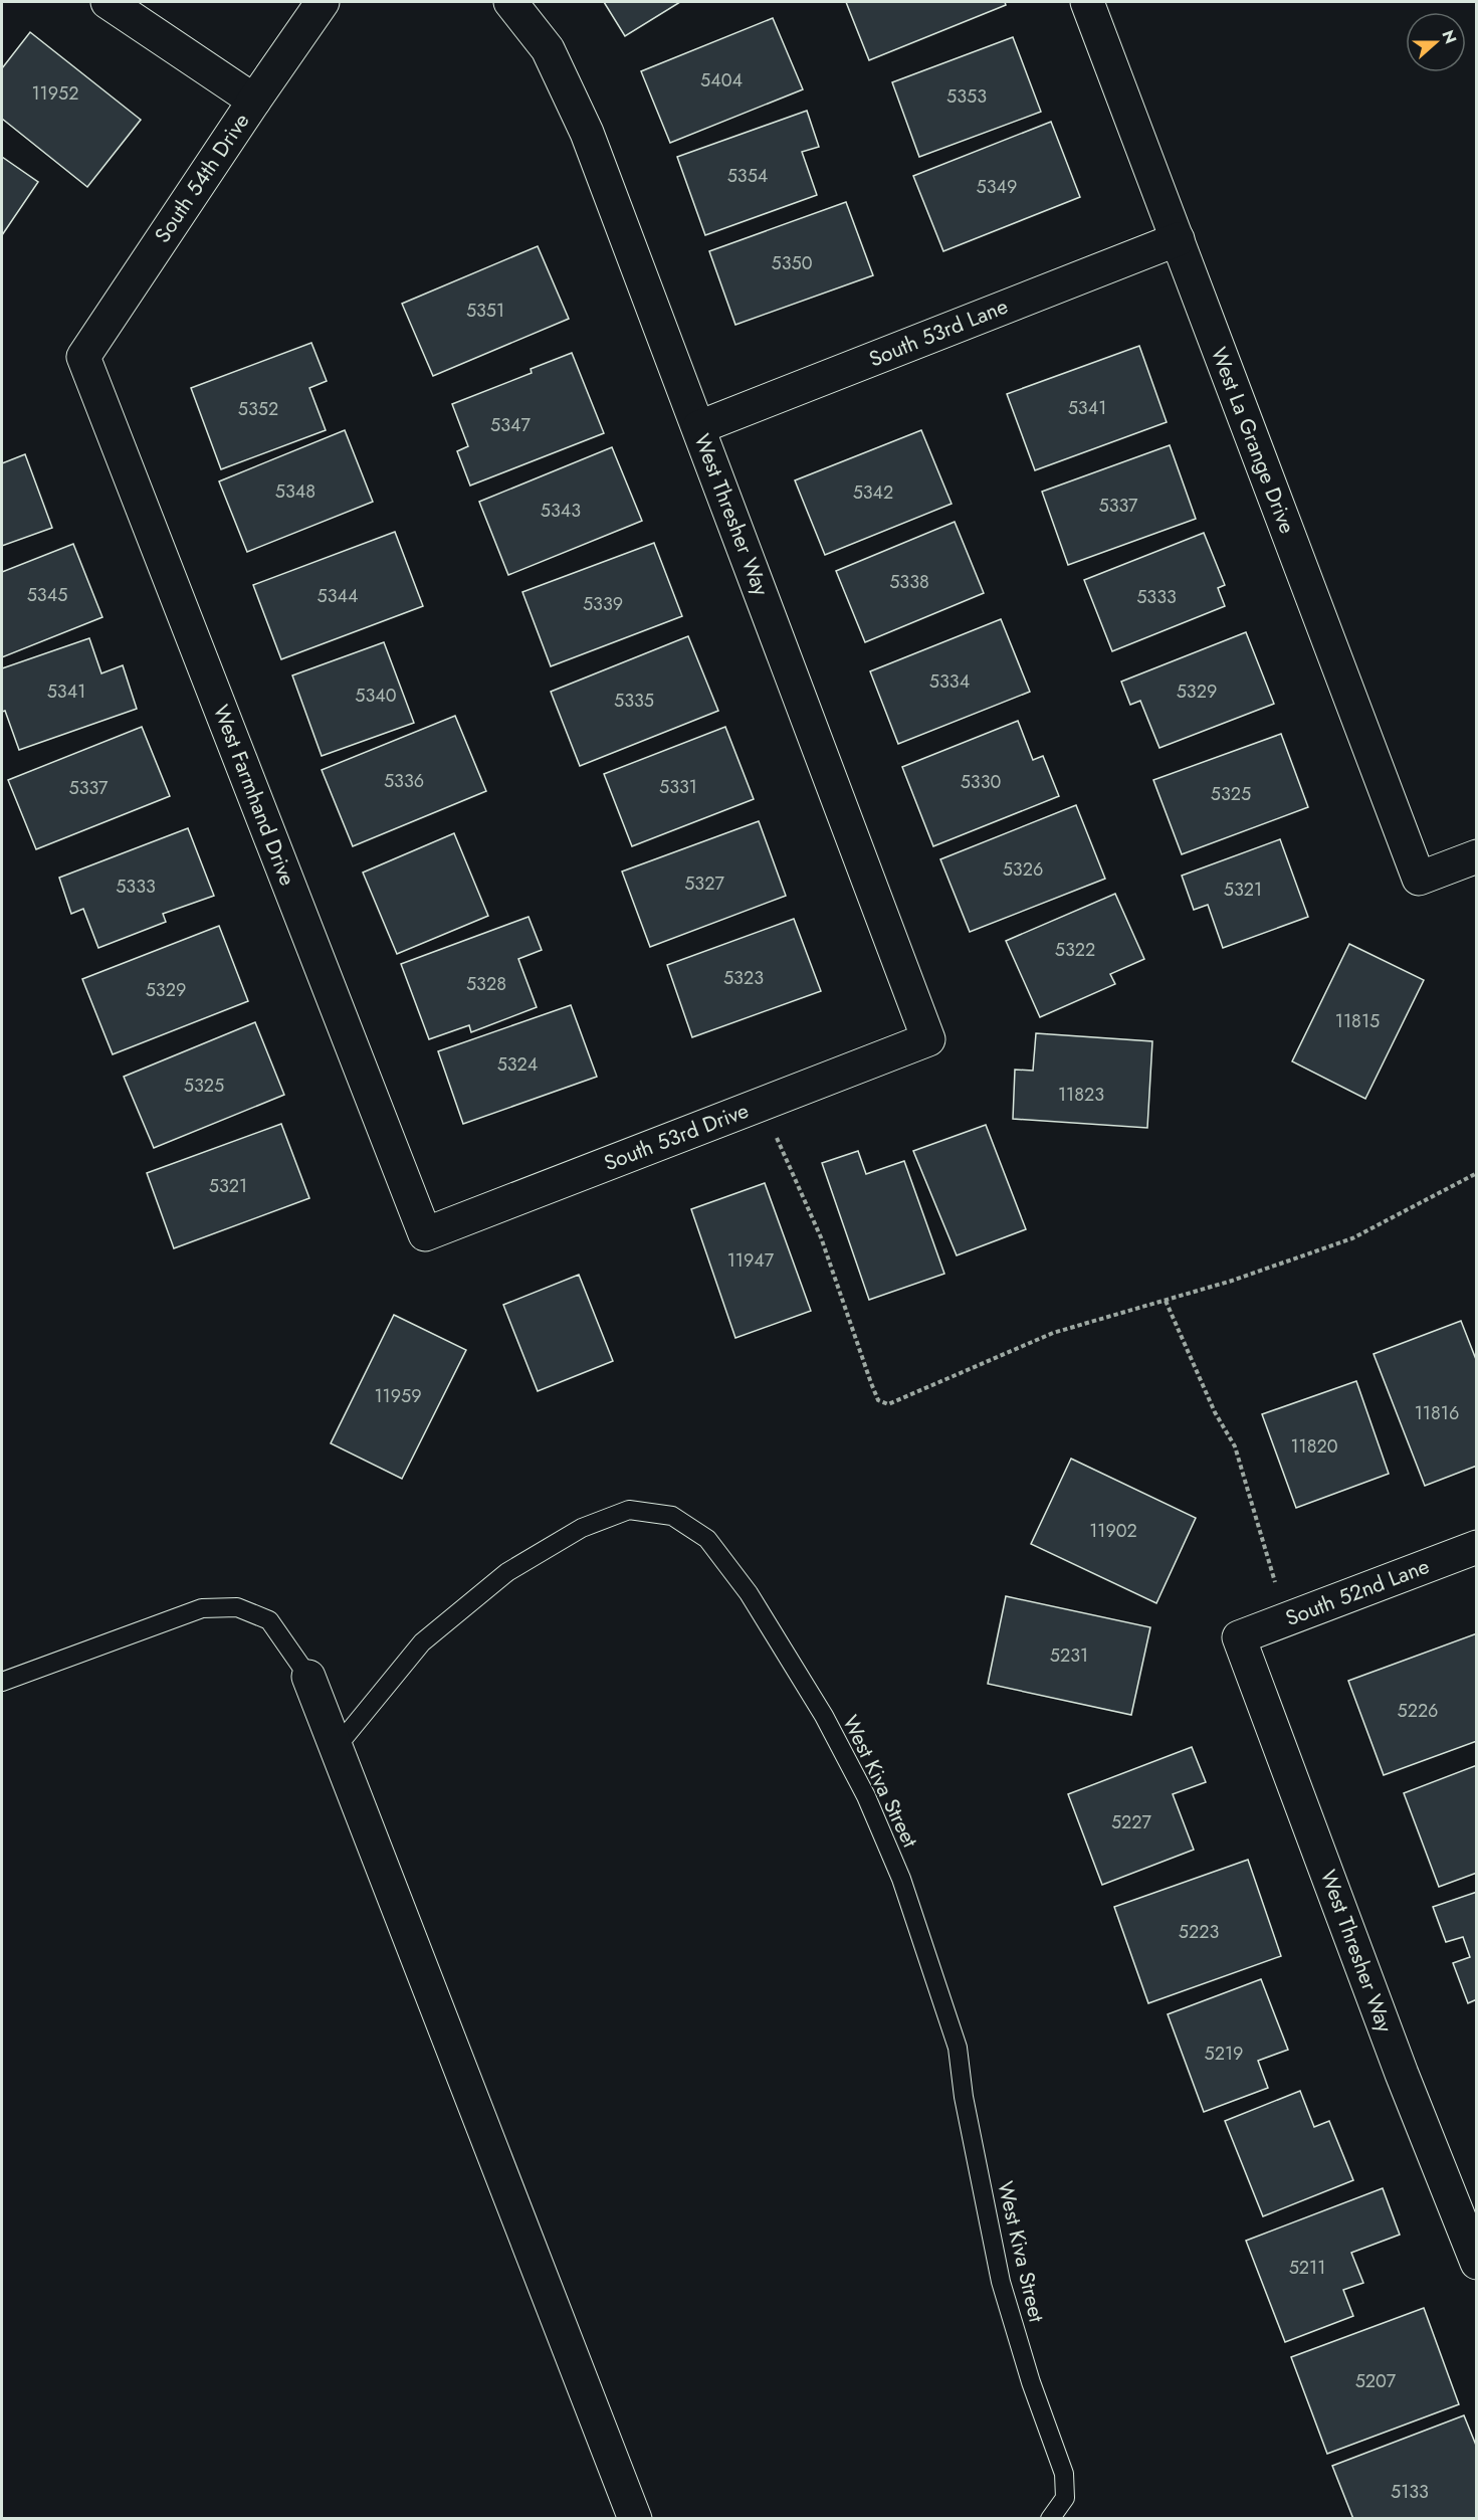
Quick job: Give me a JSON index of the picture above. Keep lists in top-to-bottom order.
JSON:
{
  "streets": {
    "street": [
      "South 54th Drive",
      "South 53rd Lane",
      "West La Grange Drive",
      "West Thresher Way",
      "West Farmhand Drive",
      "South 53rd Drive",
      "South 52nd Lane"
    ],
    "lane": ["West Kiva Street"]
  },
  "crossings": [
    ["South 54th Drive", "West Farmhand Drive"],
    ["South 53rd Lane", "West La Grange Drive"],
    ["South 53rd Lane", "West Thresher Way"],
    ["West Thresher Way", "South 53rd Drive"],
    ["West Thresher Way", "South 52nd Lane"],
    ["West Farmhand Drive", "South 53rd Drive"]
  ],
  "house_numbers": [
    "5404",
    "11952",
    "5353",
    "5354",
    "5349",
    "5350",
    "5351",
    "5341",
    "5352",
    "5347",
    "5348",
    "5342",
    "5337",
    "5343",
    "5338",
    "5345",
    "5344",
    "5333",
    "5339",
    "5334",
    "5341",
    "5329",
    "5340",
    "5335",
    "5336",
    "5330",
    "5331",
    "5337",
    "5325",
    "5326",
    "5327",
    "5333",
    "5321",
    "5322",
    "5323",
    "5328",
    "5329",
    "11815",
    "5324",
    "5325",
    "11823",
    "5321",
    "11947",
    "11959",
    "11816",
    "11820",
    "11902",
    "5231",
    "5226",
    "5227",
    "5223",
    "5219",
    "5211",
    "5207",
    "5133"
  ],
  "north": "right"
}
